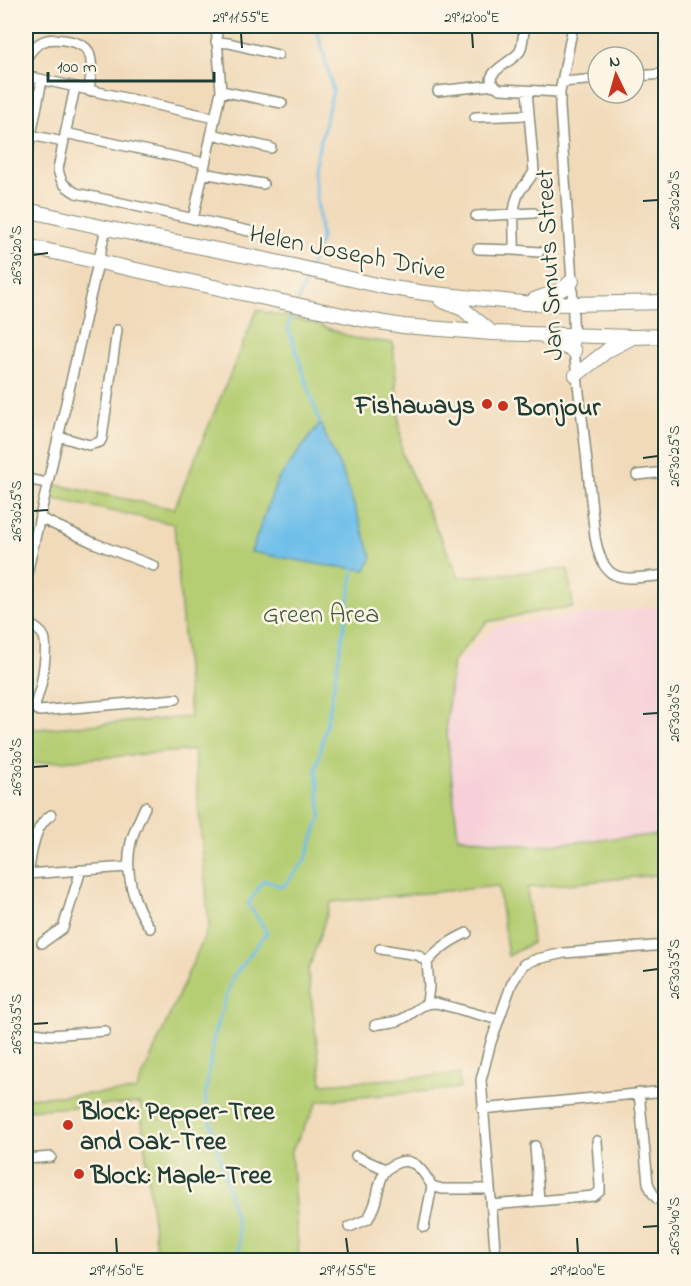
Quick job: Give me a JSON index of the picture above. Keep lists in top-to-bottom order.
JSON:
{
  "streets": {
    "street": ["Helen Joseph Drive", "Jan Smuts Street"]
  },
  "crossings": [
    ["Helen Joseph Drive", "Jan Smuts Street"]
  ],
  "parks": ["Green Area"],
  "places": [
    "Fishaways",
    "Bonjour",
    "Block: Pepper-Tree and Oak-Tree",
    "Block: Maple-Tree"
  ],
  "scale_bar": "100 m",
  "north": "top",
  "coordinates": [
    "29°11'55\"E",
    "29°12'00\"E",
    "26°30'20\"S",
    "26°30'25\"S",
    "26°30'30\"S",
    "26°30'35\"S",
    "26°30'40\"S",
    "29°11'50\"E"
  ]
}
